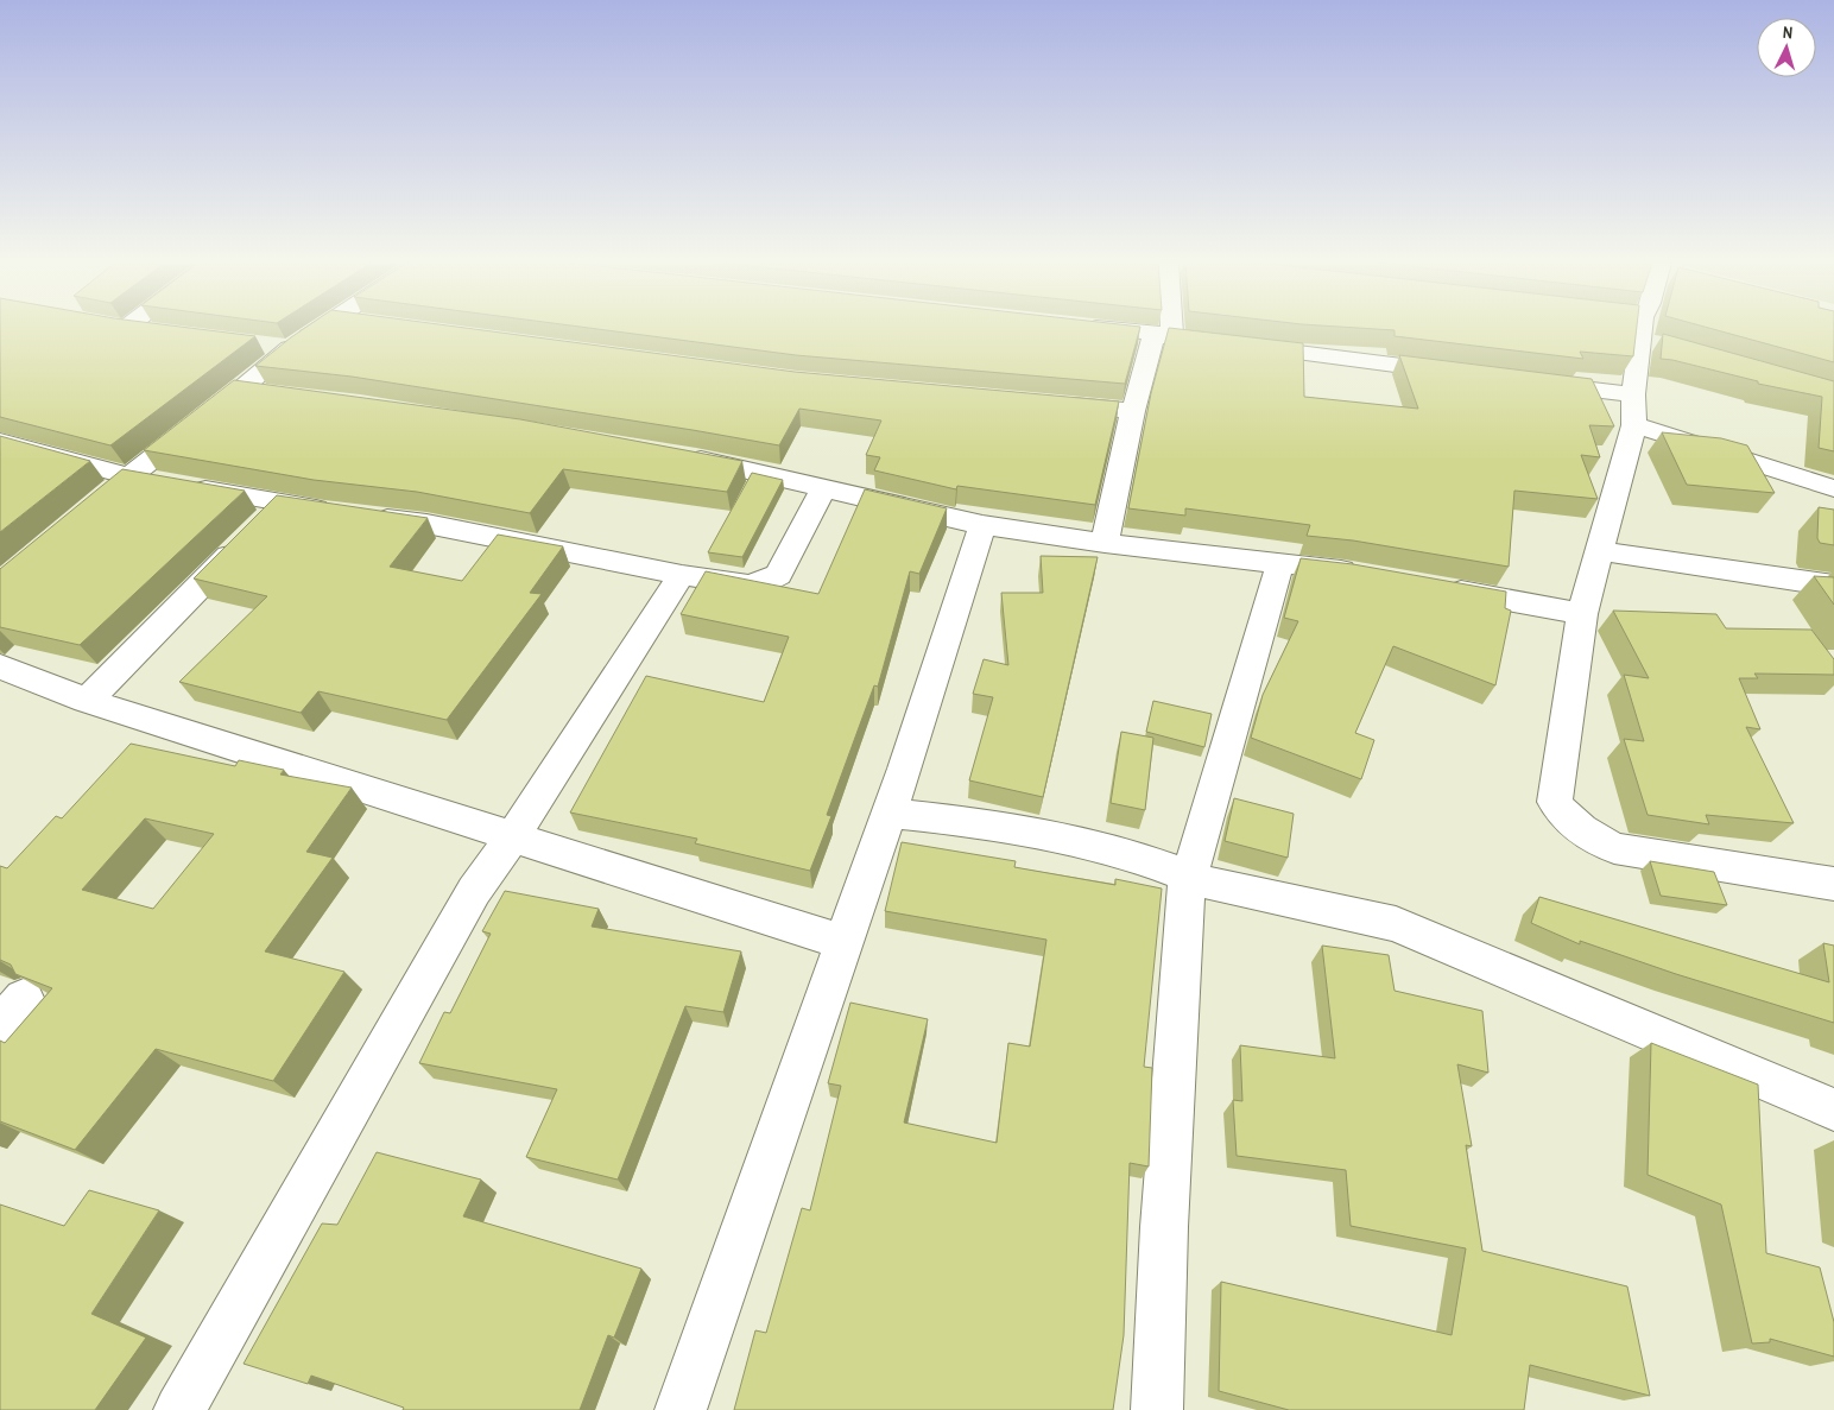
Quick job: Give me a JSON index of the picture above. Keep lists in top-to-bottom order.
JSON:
{
  "north": "top"
}
